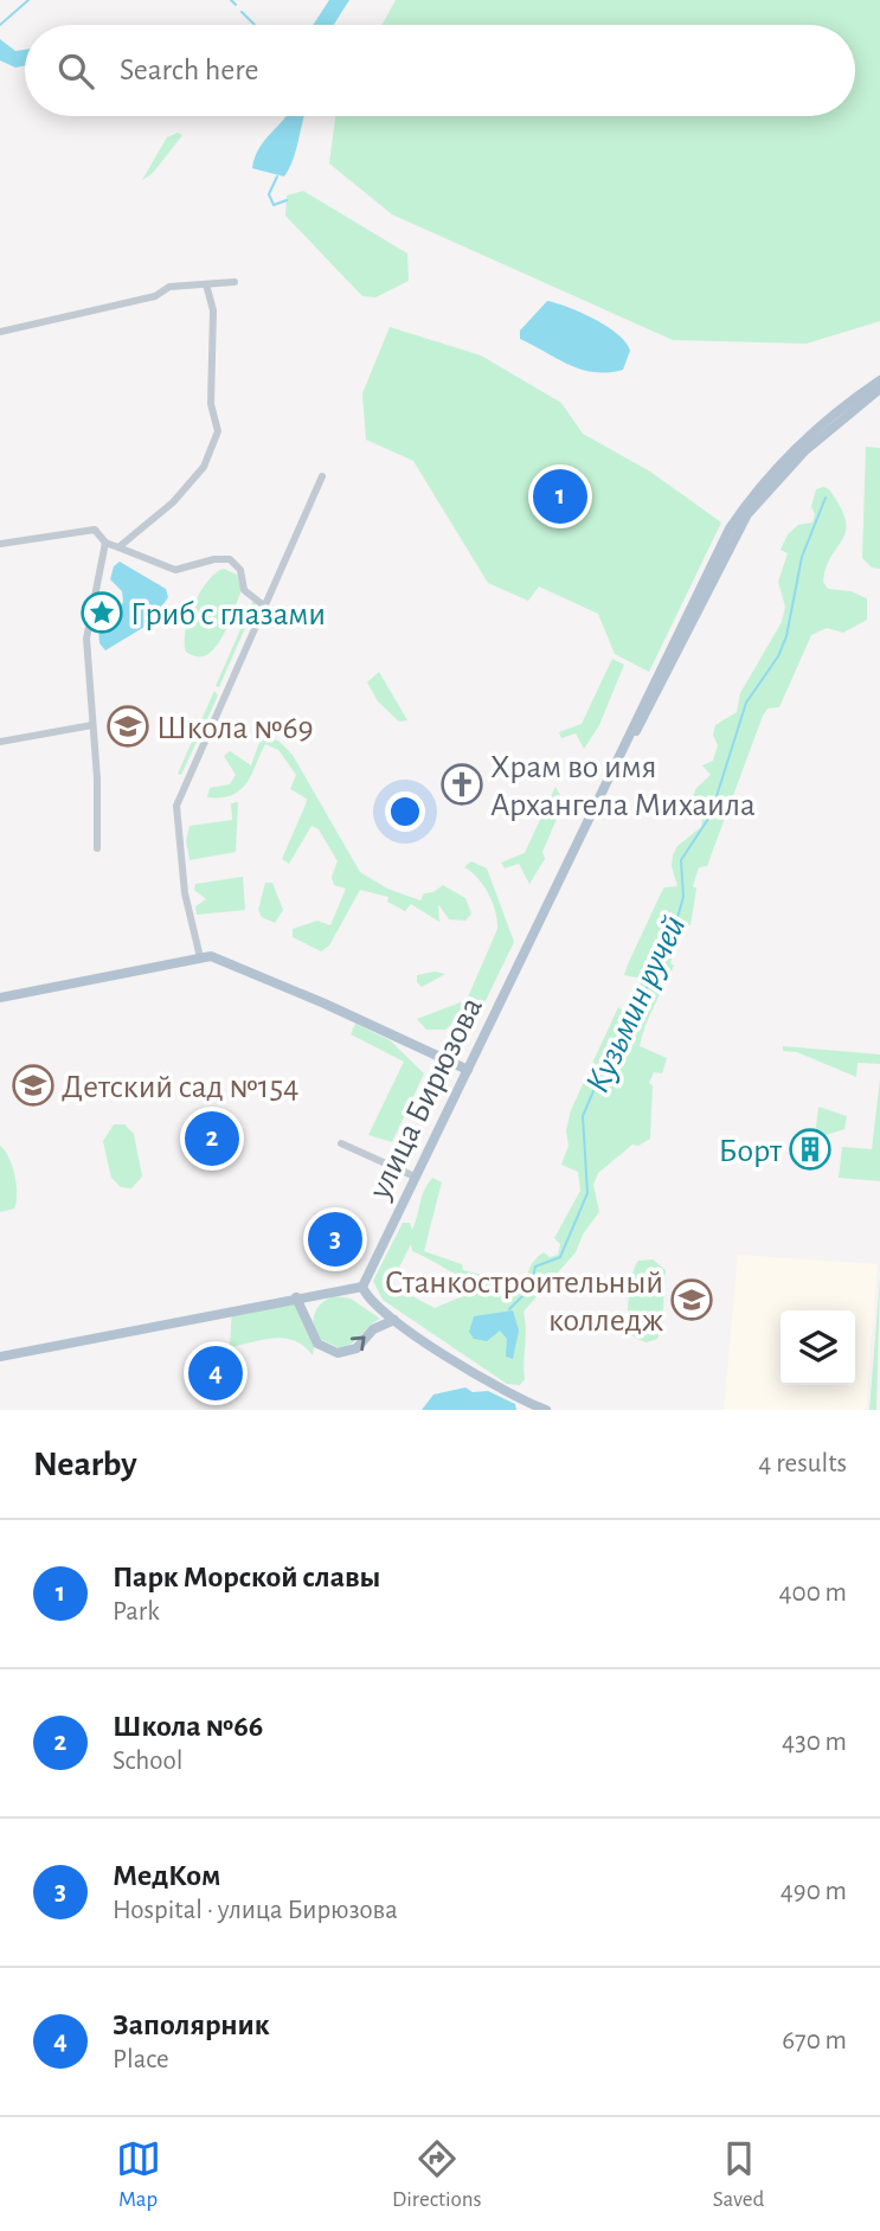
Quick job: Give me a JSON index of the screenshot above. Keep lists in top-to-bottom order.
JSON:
{
  "streets": {
    "main road": ["улица Бирюзова"]
  },
  "water": ["Кузьмин ручей"],
  "places": {
    "place": ["Гриб с глазами"],
    "school or university": ["Школа №69", "Детский сад №154", "Станкостроительный колледж"],
    "church": ["Храм во имя Архангела Михаила"],
    "building": ["Борт"]
  },
  "page": {
    "search": "Search here",
    "pins": [
      "1",
      "2",
      "3",
      "4"
    ],
    "heading": ["Nearby", "4 results"],
    "list": [
      {
        "mark": "1",
        "name": "Парк Морской славы",
        "note": "Park",
        "value": "400 m"
      },
      {
        "mark": "2",
        "name": "Школа №66",
        "note": "School",
        "value": "430 m"
      },
      {
        "mark": "3",
        "name": "МедКом",
        "note": "Hospital · улица Бирюзова",
        "value": "490 m"
      },
      {
        "mark": "4",
        "name": "Заполярник",
        "note": "Place",
        "value": "670 m"
      }
    ],
    "nav": ["Map", "Directions", "Saved"]
  }
}
